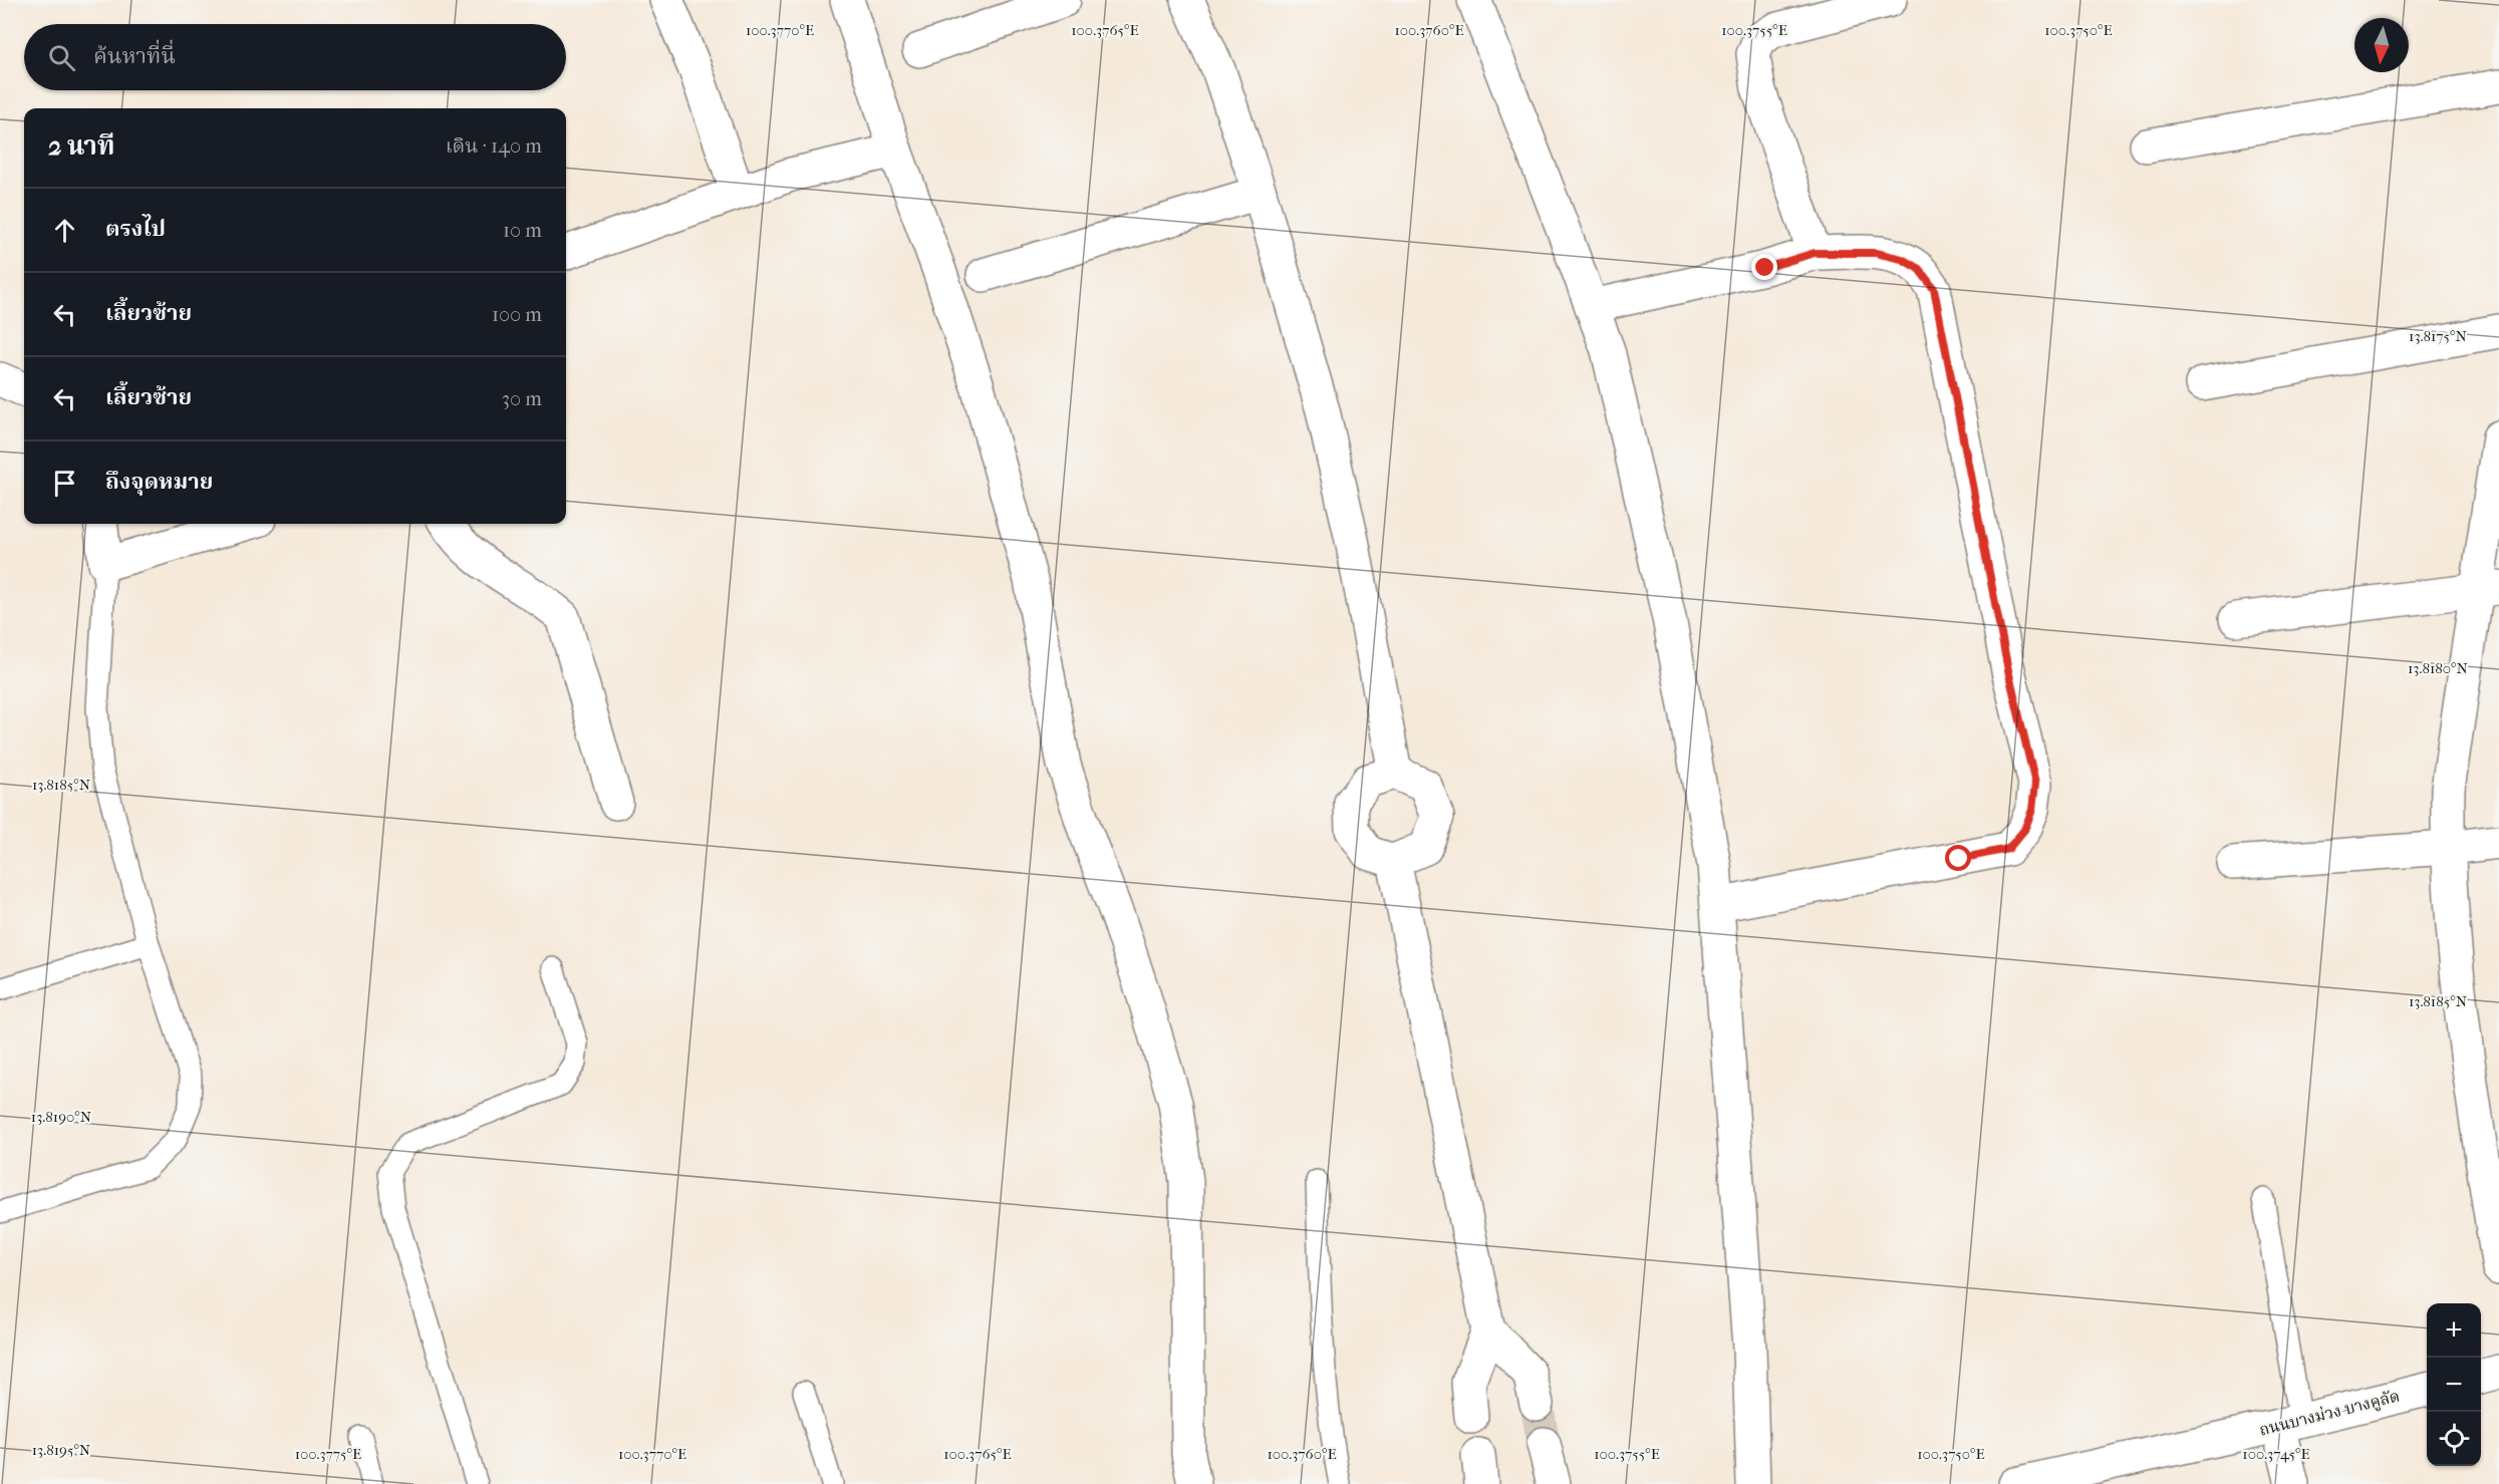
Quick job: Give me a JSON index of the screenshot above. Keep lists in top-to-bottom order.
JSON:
{
  "streets": {
    "street": ["ถนนบางม่วง-บางคูลัด"]
  },
  "north": "bottom",
  "page": {
    "search": "ค้นหาที่นี่",
    "heading": ["2 นาที", "เดิน · 140 m"],
    "list": [
      ["ตรงไป", "10 m"],
      ["เลี้ยวซ้าย", "100 m"],
      ["เลี้ยวซ้าย", "30 m"],
      "ถึงจุดหมาย"
    ],
    "map_buttons": ["+", "−"]
  },
  "coordinates": [
    "100.3770°E",
    "100.3765°E",
    "100.3760°E",
    "100.3755°E",
    "100.3750°E",
    "13.8175°N",
    "13.8180°N",
    "13.8185°N",
    "13.8190°N",
    "13.8195°N",
    "100.3775°E",
    "100.3745°E"
  ]
}
